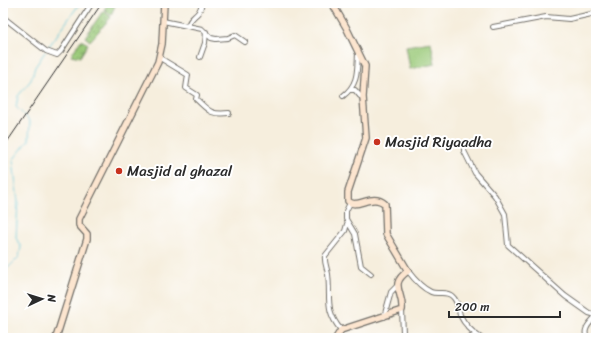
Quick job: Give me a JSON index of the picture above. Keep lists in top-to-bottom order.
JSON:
{
  "places": ["Masjid Riyaadha", "Masjid al ghazal"],
  "scale_bar": "200 m",
  "north": "right"
}
